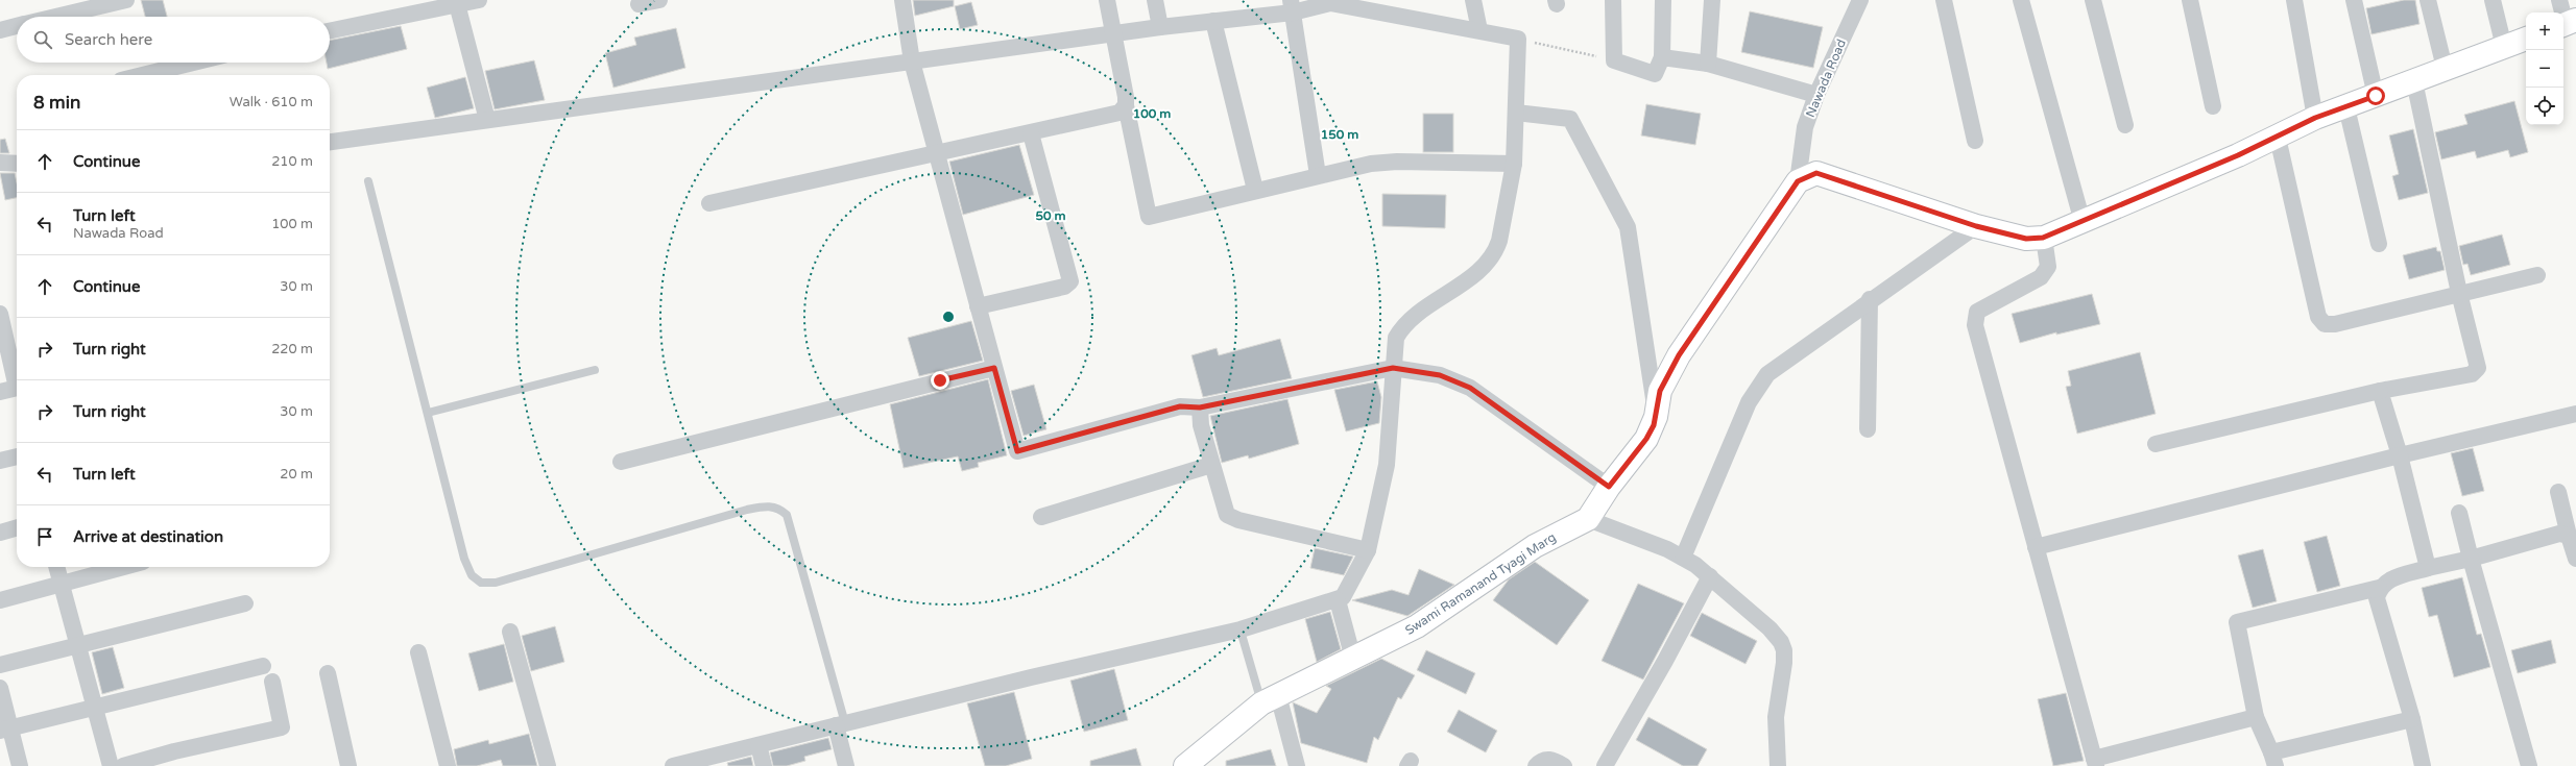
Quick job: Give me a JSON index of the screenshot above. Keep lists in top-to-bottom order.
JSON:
{
  "streets": {
    "street": ["Nawada Road", "Swami Ramanand Tyagi Marg"]
  },
  "page": {
    "map_buttons": ["+", "−"],
    "search": "Search here",
    "heading": ["8 min", "Walk · 610 m"],
    "list": [
      ["Continue", "210 m"],
      ["Turn left", "Nawada Road", "100 m"],
      ["Continue", "30 m"],
      ["Turn right", "220 m"],
      ["Turn right", "30 m"],
      ["Turn left", "20 m"],
      "Arrive at destination"
    ]
  },
  "rings": ["100 m", "150 m", "50 m"]
}
